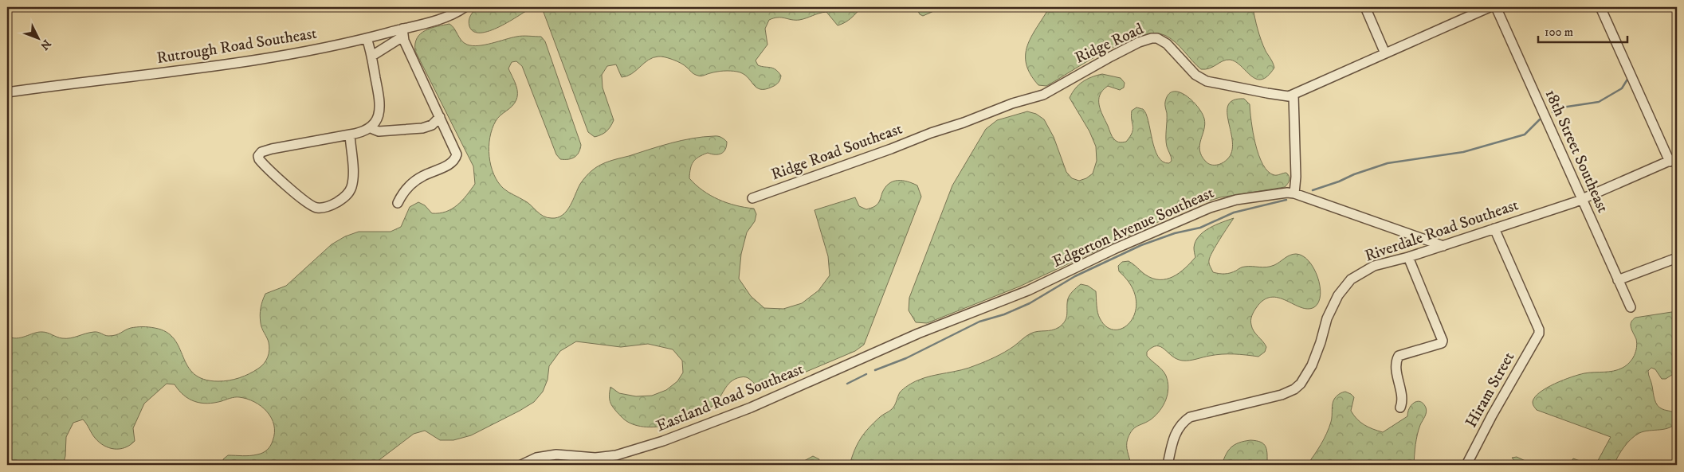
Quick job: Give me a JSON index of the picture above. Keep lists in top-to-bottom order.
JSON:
{
  "streets": {
    "street": [
      "Ridge Road",
      "Rutrough Road Southeast",
      "18th Street Southeast",
      "Ridge Road Southeast",
      "Edgerton Avenue Southeast",
      "Riverdale Road Southeast",
      "Hiram Street",
      "Eastland Road Southeast"
    ]
  },
  "crossings": [
    ["Ridge Road", "Ridge Road Southeast"],
    ["18th Street Southeast", "Riverdale Road Southeast"],
    ["Edgerton Avenue Southeast", "Eastland Road Southeast"],
    ["Riverdale Road Southeast", "Hiram Street"]
  ],
  "scale_bar": "100 m",
  "north": "bottom right"
}
